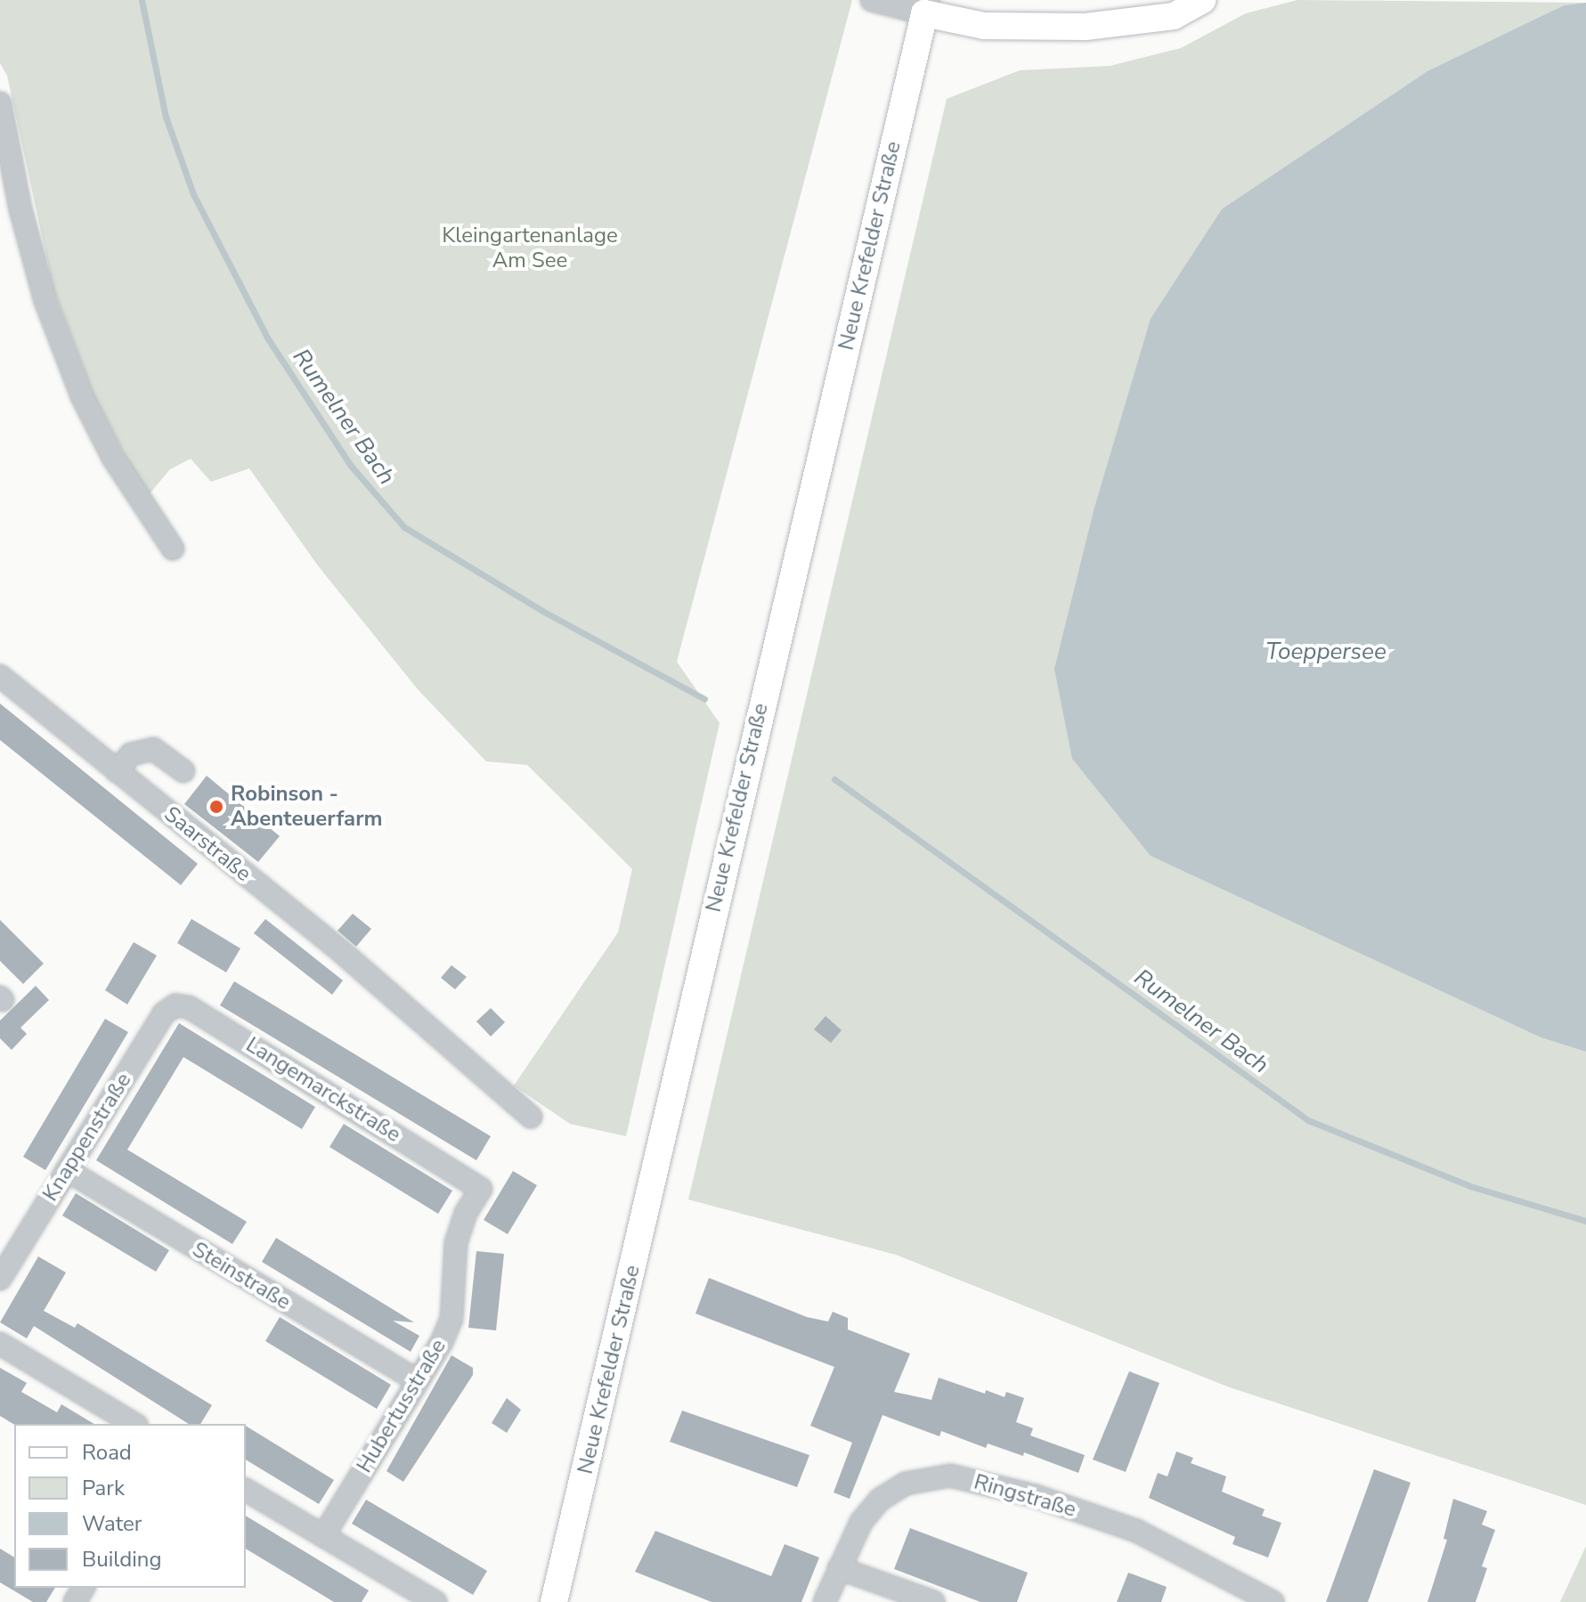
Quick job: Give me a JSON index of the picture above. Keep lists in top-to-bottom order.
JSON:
{
  "streets": {
    "main road": ["Neue Krefelder Straße"],
    "street": [
      "Saarstraße",
      "Langemarckstraße",
      "Knappenstraße",
      "Steinstraße",
      "Hubertusstraße",
      "Ringstraße"
    ]
  },
  "crossings": [
    ["Langemarckstraße", "Knappenstraße"],
    ["Langemarckstraße", "Hubertusstraße"],
    ["Knappenstraße", "Steinstraße"],
    ["Steinstraße", "Hubertusstraße"]
  ],
  "water": ["Rumelner Bach", "Toeppersee"],
  "parks": ["Kleingartenanlage Am See"],
  "places": ["Robinson - Abenteuerfarm"],
  "legend": [
    "Road",
    "Park",
    "Water",
    "Building"
  ]
}
